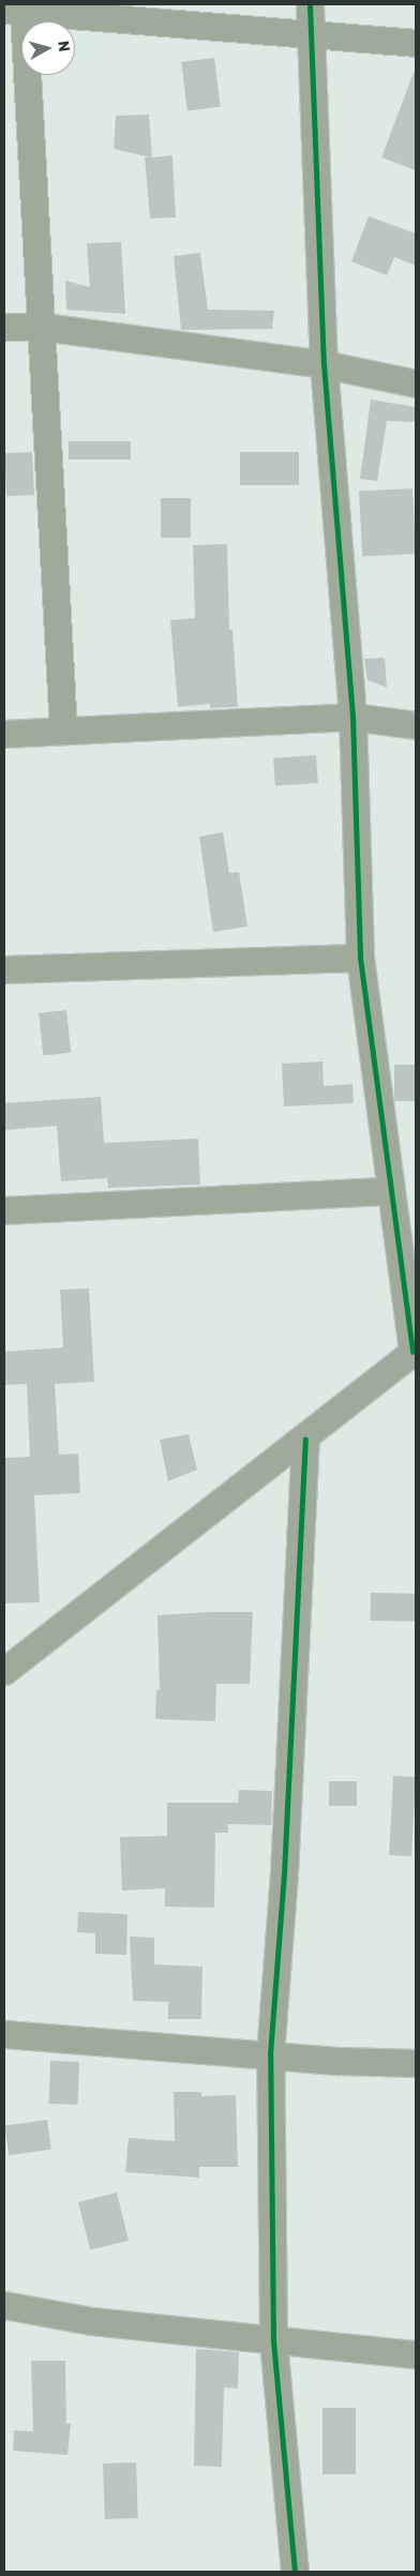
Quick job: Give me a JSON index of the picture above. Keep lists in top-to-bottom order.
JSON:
{
  "north": "right"
}
